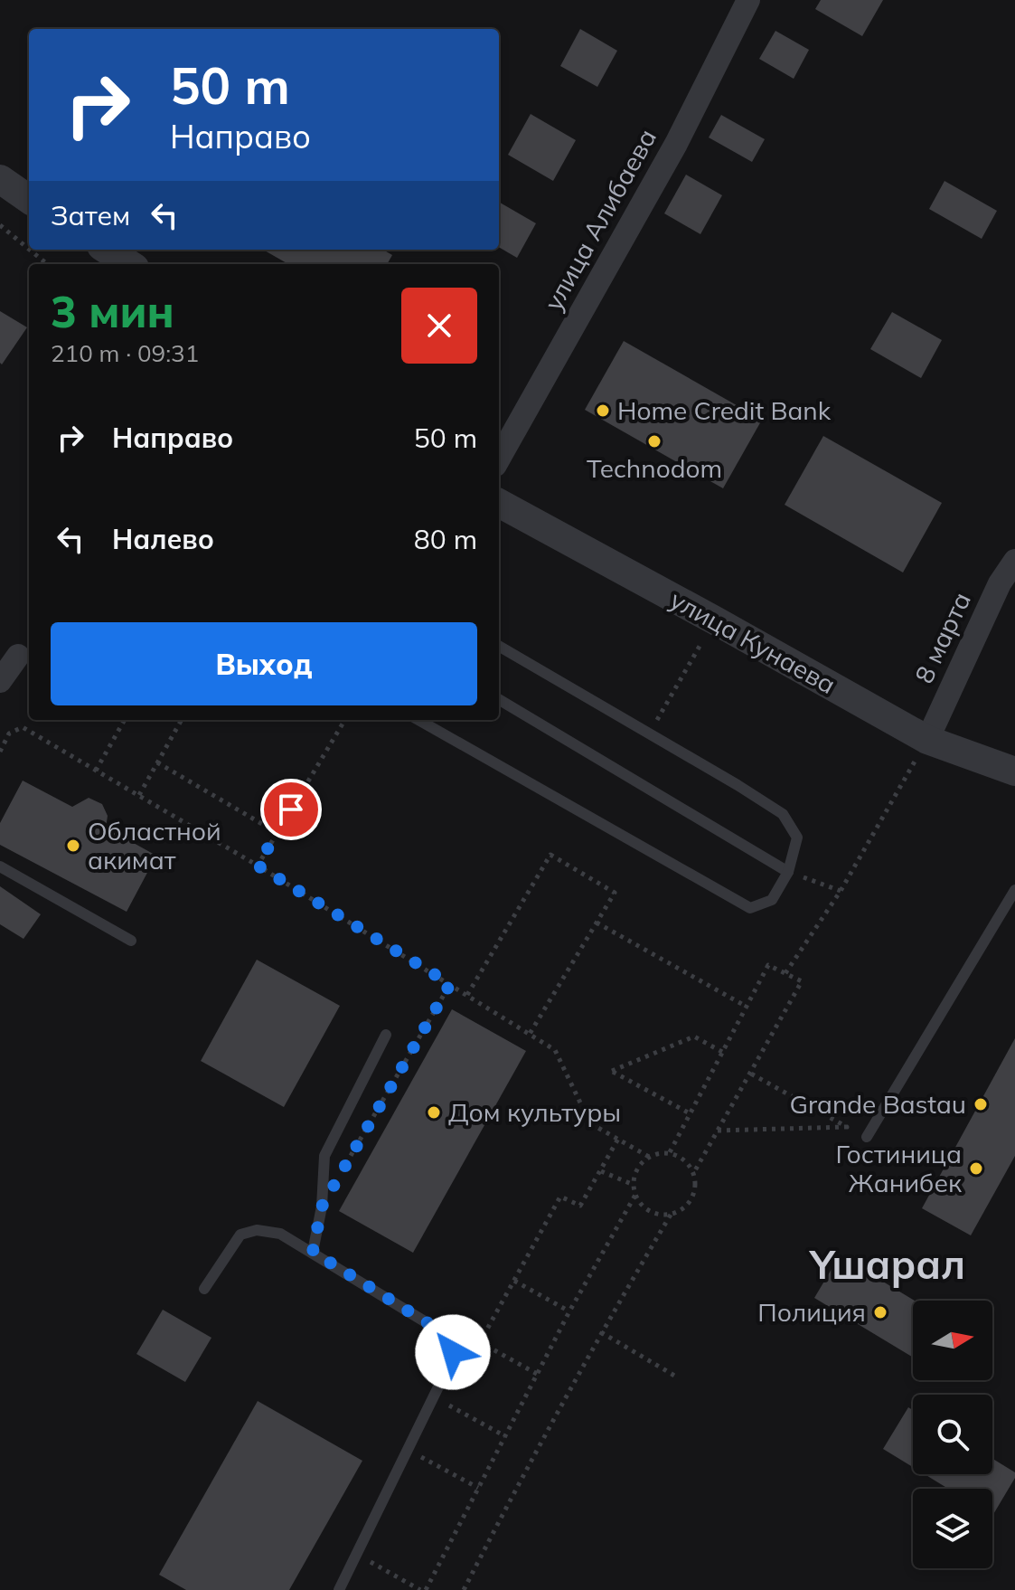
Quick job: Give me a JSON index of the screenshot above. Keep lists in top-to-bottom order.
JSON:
{
  "streets": {
    "street": ["улица Алибаева", "8 марта", "улица Кунаева"]
  },
  "crossings": [
    ["8 марта", "улица Кунаева"]
  ],
  "districts": ["Үшарал"],
  "places": [
    "Home Credit Bank",
    "Technodom",
    "Областной акимат",
    "Grande Bastau",
    "Дом культуры",
    "Гостиница Жанибек",
    "Полиция"
  ],
  "north": "right",
  "page": {
    "turn": ["50 m", "Направо"],
    "then": "Затем",
    "heading": ["3 мин", "210 m · 09:31"],
    "list": [
      {
        "name": "Направо",
        "value": "50 m"
      },
      {
        "name": "Налево",
        "value": "80 m"
      }
    ],
    "buttons": "Выход"
  }
}
